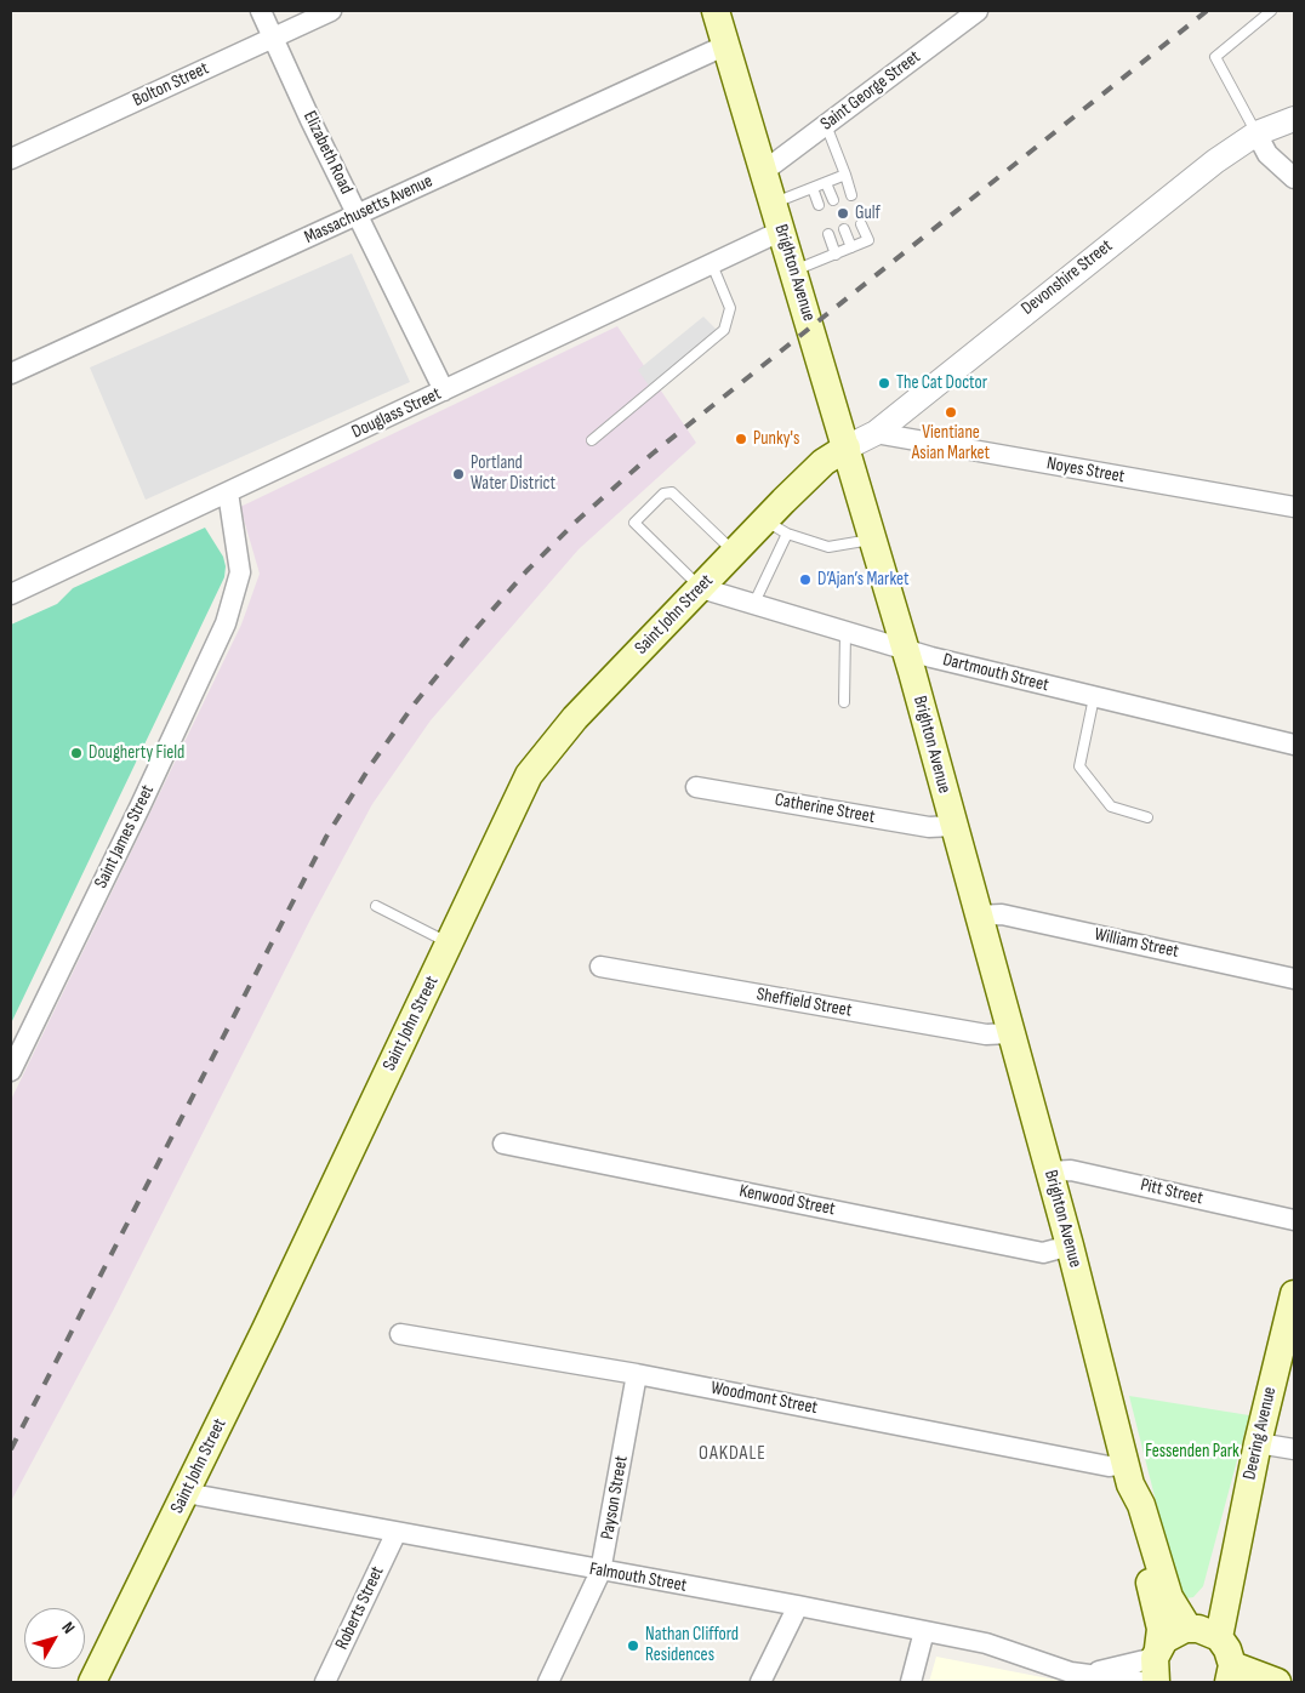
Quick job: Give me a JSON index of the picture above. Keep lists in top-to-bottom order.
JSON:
{
  "streets": {
    "main road": ["Brighton Avenue", "Saint John Street", "Deering Avenue"],
    "street": [
      "Bolton Street",
      "Saint George Street",
      "Elizabeth Road",
      "Massachusetts Avenue",
      "Devonshire Street",
      "Douglass Street",
      "Noyes Street",
      "Dartmouth Street",
      "Catherine Street",
      "Saint James Street",
      "William Street",
      "Sheffield Street",
      "Pitt Street",
      "Kenwood Street",
      "Woodmont Street",
      "Payson Street",
      "Falmouth Street",
      "Roberts Street"
    ]
  },
  "crossings": [
    ["Bolton Street", "Elizabeth Road"],
    ["Saint George Street", "Brighton Avenue"],
    ["Elizabeth Road", "Massachusetts Avenue"],
    ["Elizabeth Road", "Douglass Street"],
    ["Massachusetts Avenue", "Brighton Avenue"],
    ["Brighton Avenue", "Devonshire Street"],
    ["Brighton Avenue", "Douglass Street"],
    ["Brighton Avenue", "Saint John Street"],
    ["Brighton Avenue", "Dartmouth Street"],
    ["Brighton Avenue", "Catherine Street"],
    ["Brighton Avenue", "William Street"],
    ["Brighton Avenue", "Sheffield Street"],
    ["Brighton Avenue", "Pitt Street"],
    ["Brighton Avenue", "Kenwood Street"],
    ["Brighton Avenue", "Woodmont Street"],
    ["Brighton Avenue", "Deering Avenue"],
    ["Brighton Avenue", "Falmouth Street"],
    ["Devonshire Street", "Noyes Street"],
    ["Devonshire Street", "Saint John Street"],
    ["Douglass Street", "Saint James Street"],
    ["Saint John Street", "Dartmouth Street"],
    ["Saint John Street", "Falmouth Street"],
    ["Woodmont Street", "Payson Street"],
    ["Payson Street", "Falmouth Street"],
    ["Falmouth Street", "Roberts Street"]
  ],
  "districts": ["OAKDALE"],
  "parks": ["Fessenden Park"],
  "places": [
    "Gulf",
    "The Cat Doctor",
    "Vientiane Asian Market",
    "Punky's",
    "Portland Water District",
    "D’Ajan’s Market",
    "Dougherty Field",
    "Nathan Clifford Residences"
  ],
  "north": "top right"
}
